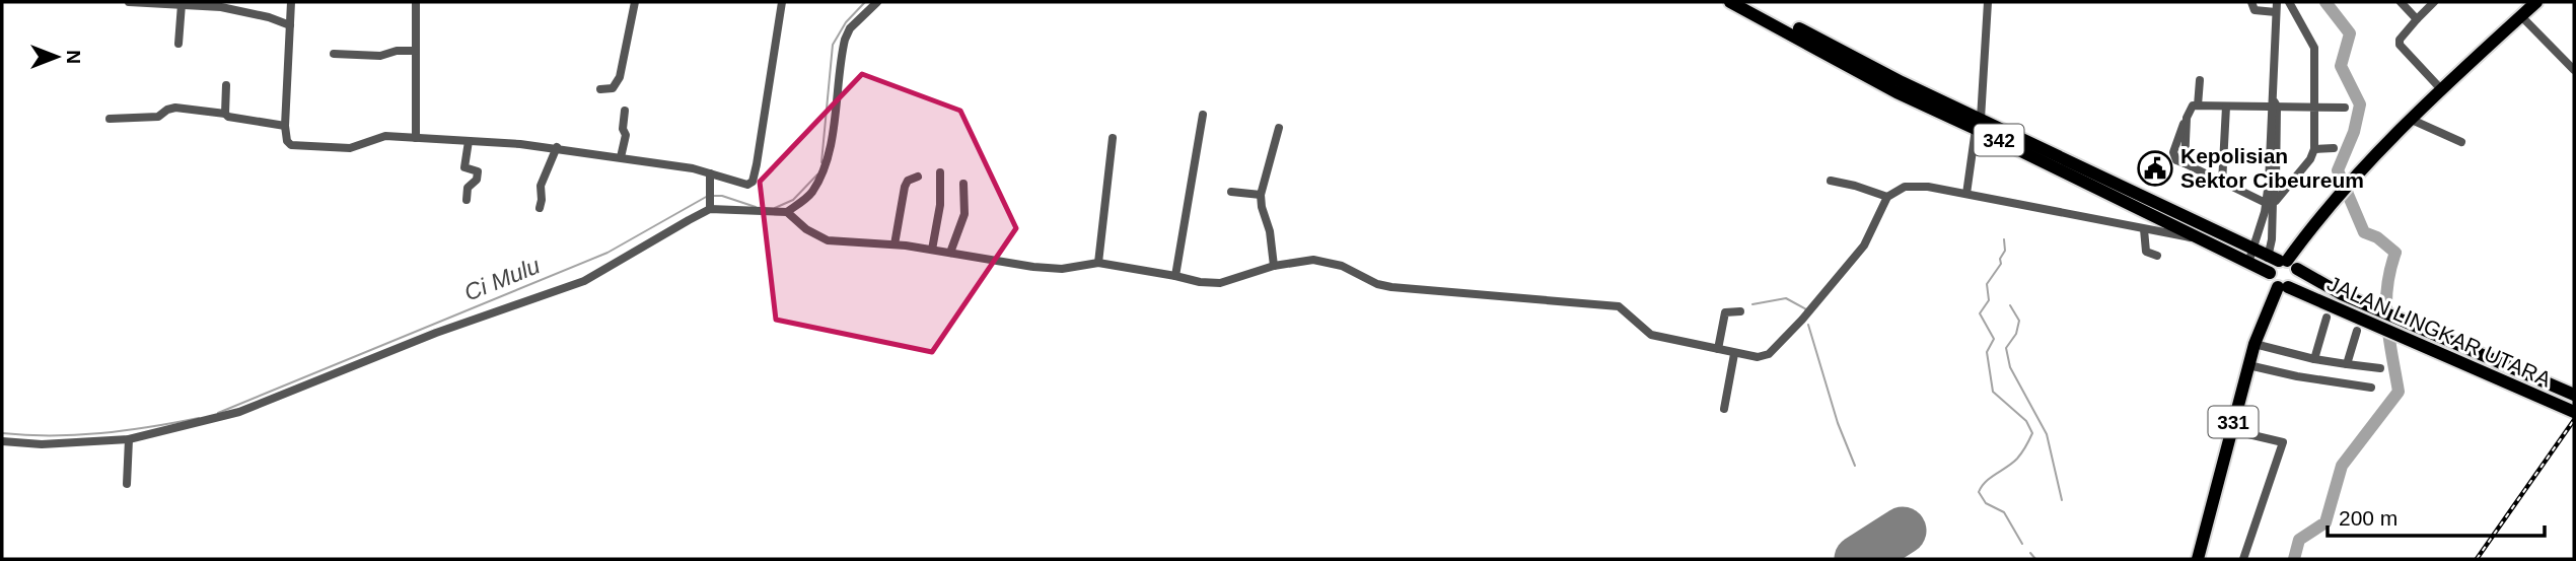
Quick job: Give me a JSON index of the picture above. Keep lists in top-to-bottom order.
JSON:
{
  "streets": {
    "main road": ["342", "JALAN LINGKAR UTARA", "331"]
  },
  "crossings": [
    ["342", "JALAN LINGKAR UTARA"],
    ["JALAN LINGKAR UTARA", "331"]
  ],
  "water": ["Ci Mulu"],
  "places": {
    "public building": ["Kepolisian Sektor Cibeureum"]
  },
  "scale_bar": "200 m",
  "north": "right"
}
